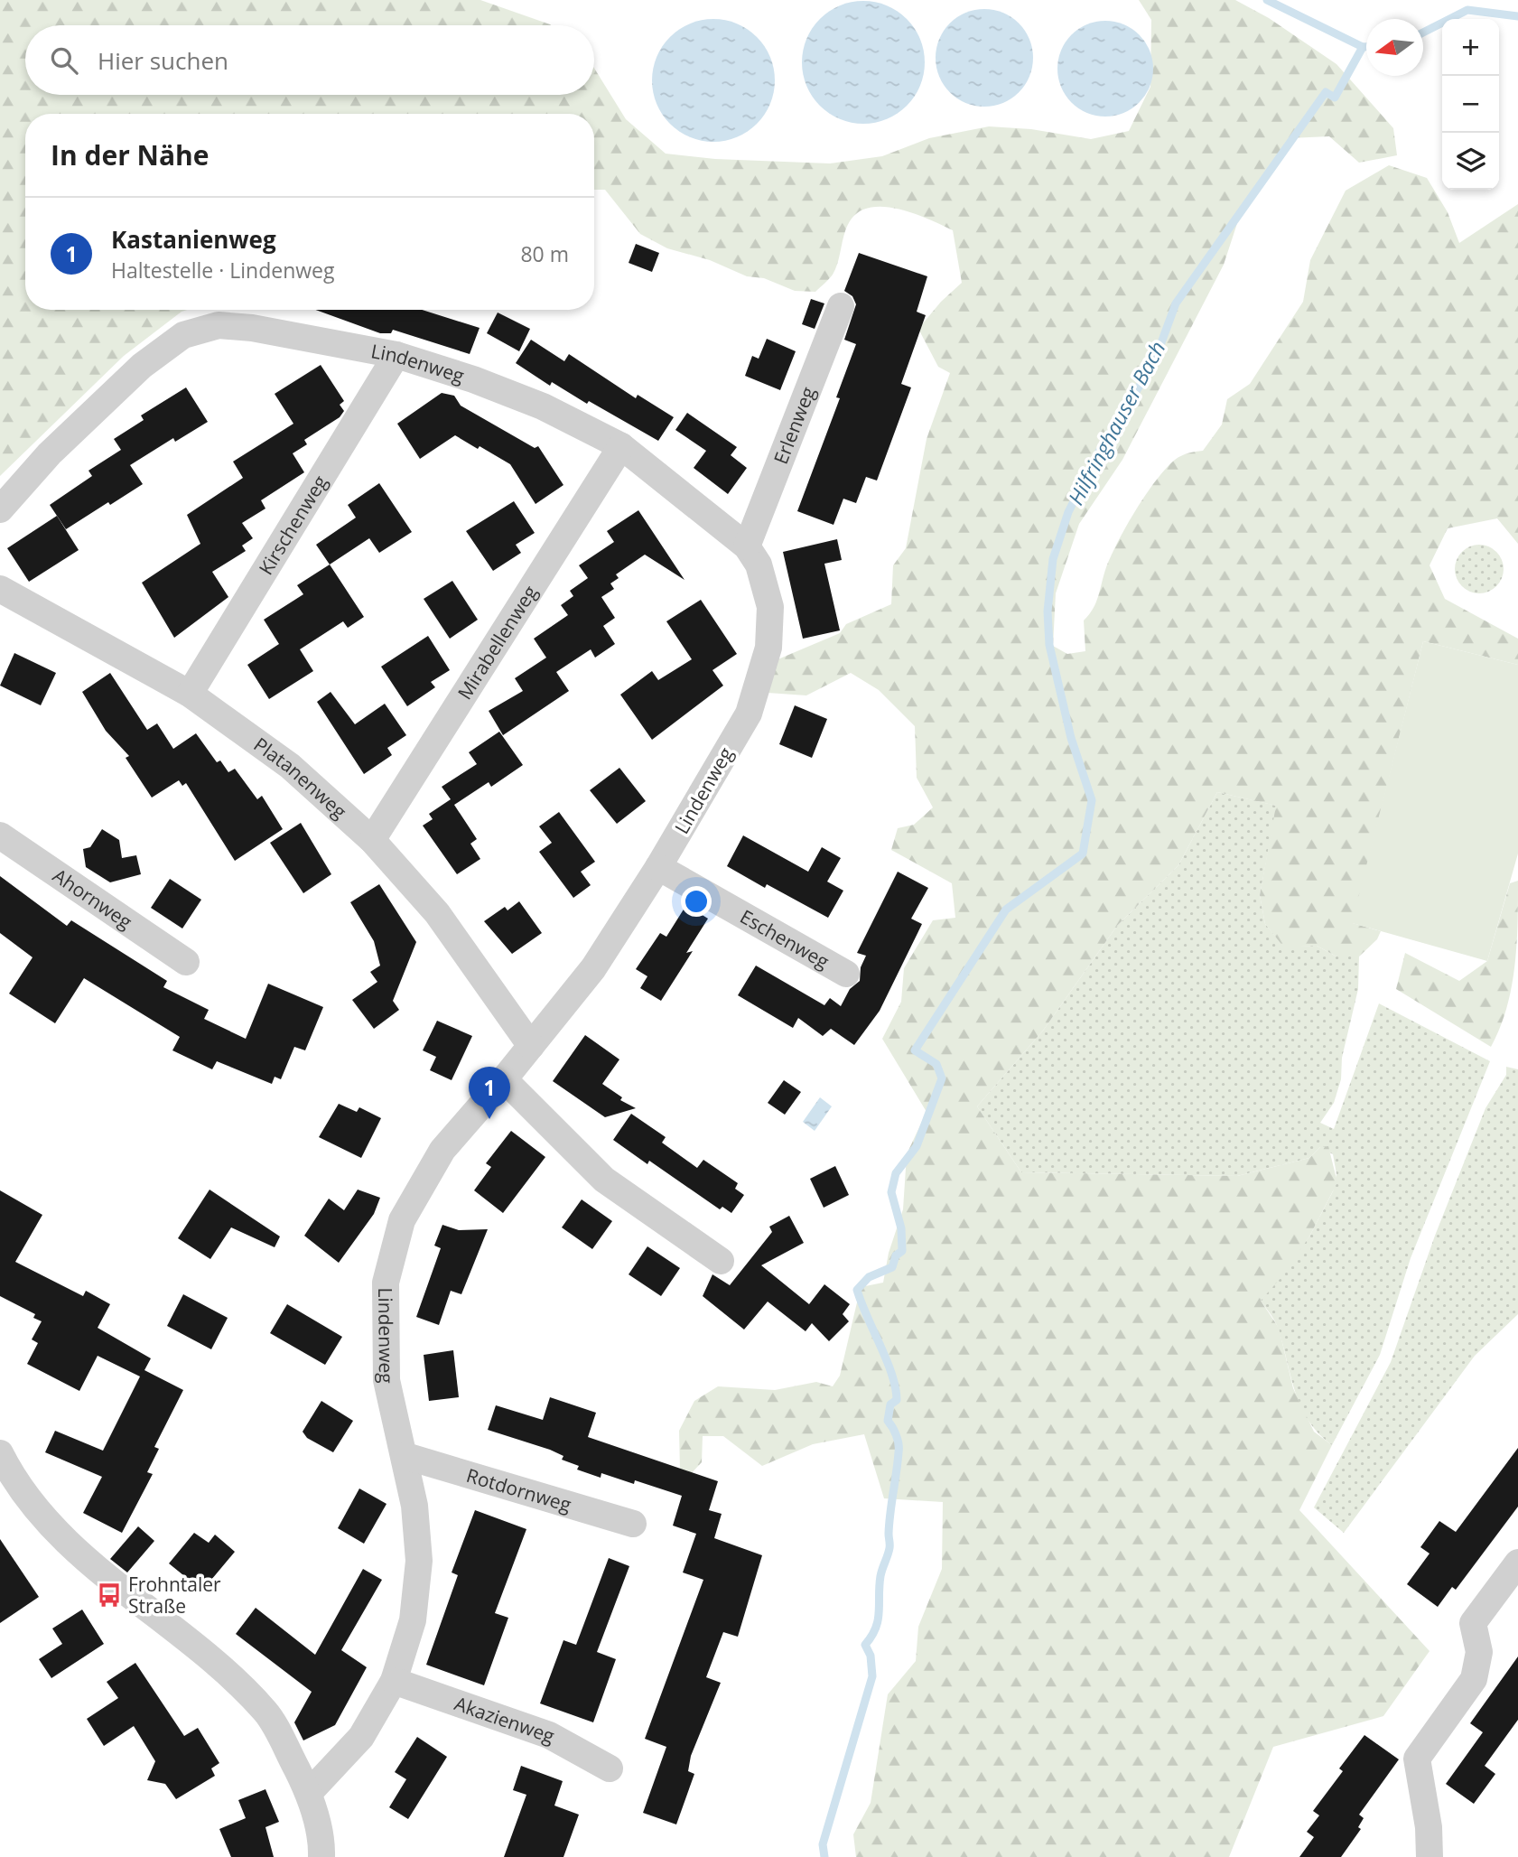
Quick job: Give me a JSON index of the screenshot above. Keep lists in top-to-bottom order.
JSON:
{
  "streets": {
    "street": [
      "Lindenweg",
      "Erlenweg",
      "Kirschenweg",
      "Mirabellenweg",
      "Platanenweg",
      "Ahornweg",
      "Eschenweg",
      "Rotdornweg",
      "Akazienweg"
    ]
  },
  "crossings": [
    ["Lindenweg", "Erlenweg"],
    ["Lindenweg", "Kirschenweg"],
    ["Lindenweg", "Mirabellenweg"],
    ["Lindenweg", "Platanenweg"],
    ["Lindenweg", "Eschenweg"],
    ["Lindenweg", "Rotdornweg"],
    ["Lindenweg", "Akazienweg"],
    ["Kirschenweg", "Platanenweg"],
    ["Mirabellenweg", "Platanenweg"]
  ],
  "water": ["Hilfringhauser Bach"],
  "places": {
    "bus stop": ["Frohntaler Straße"]
  },
  "north": "left",
  "page": {
    "map_buttons": ["+", "−"],
    "search": "Hier suchen",
    "heading": "In der Nähe",
    "list": [
      {
        "mark": "1",
        "name": "Kastanienweg",
        "note": "Haltestelle · Lindenweg",
        "value": "80 m"
      }
    ],
    "pins": "1"
  }
}
